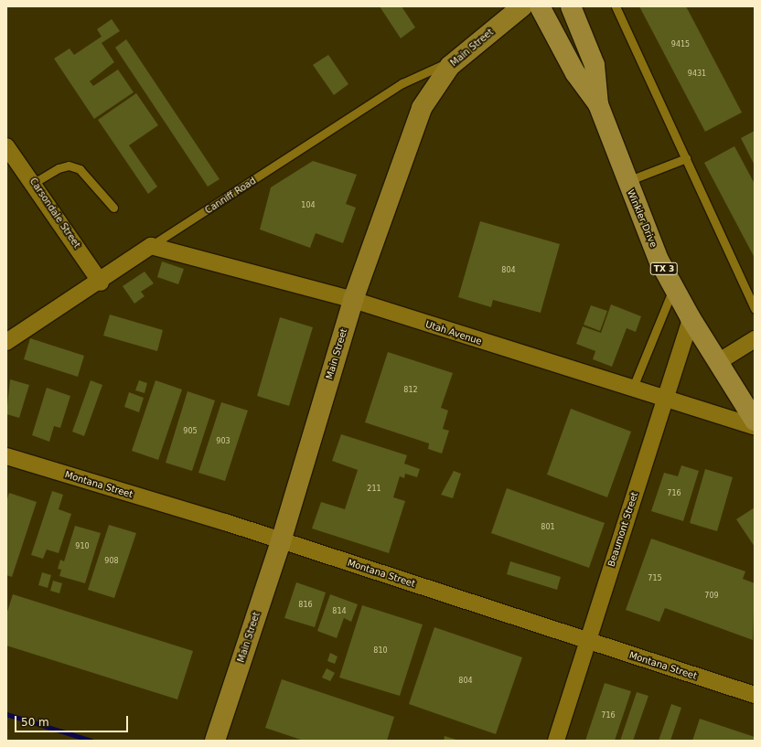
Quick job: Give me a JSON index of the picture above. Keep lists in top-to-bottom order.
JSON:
{
  "streets": {
    "main road": ["Winkler Drive", "TX 3"],
    "street": [
      "Main Street",
      "Canniff Road",
      "Carsondale Street",
      "Utah Avenue",
      "Montana Street",
      "Beaumont Street"
    ]
  },
  "crossings": [
    ["Main Street", "Canniff Road"],
    ["Main Street", "Utah Avenue"],
    ["Main Street", "Montana Street"],
    ["Canniff Road", "Carsondale Street"],
    ["Canniff Road", "Utah Avenue"],
    ["Winkler Drive", "Beaumont Street"],
    ["Utah Avenue", "Beaumont Street"],
    ["Montana Street", "Beaumont Street"]
  ],
  "house_numbers": [
    "9415",
    "9431",
    "104",
    "804",
    "812",
    "905",
    "903",
    "211",
    "716",
    "801",
    "910",
    "908",
    "715",
    "709",
    "816",
    "814",
    "810",
    "804",
    "716"
  ],
  "scale_bar": "50 m"
}
